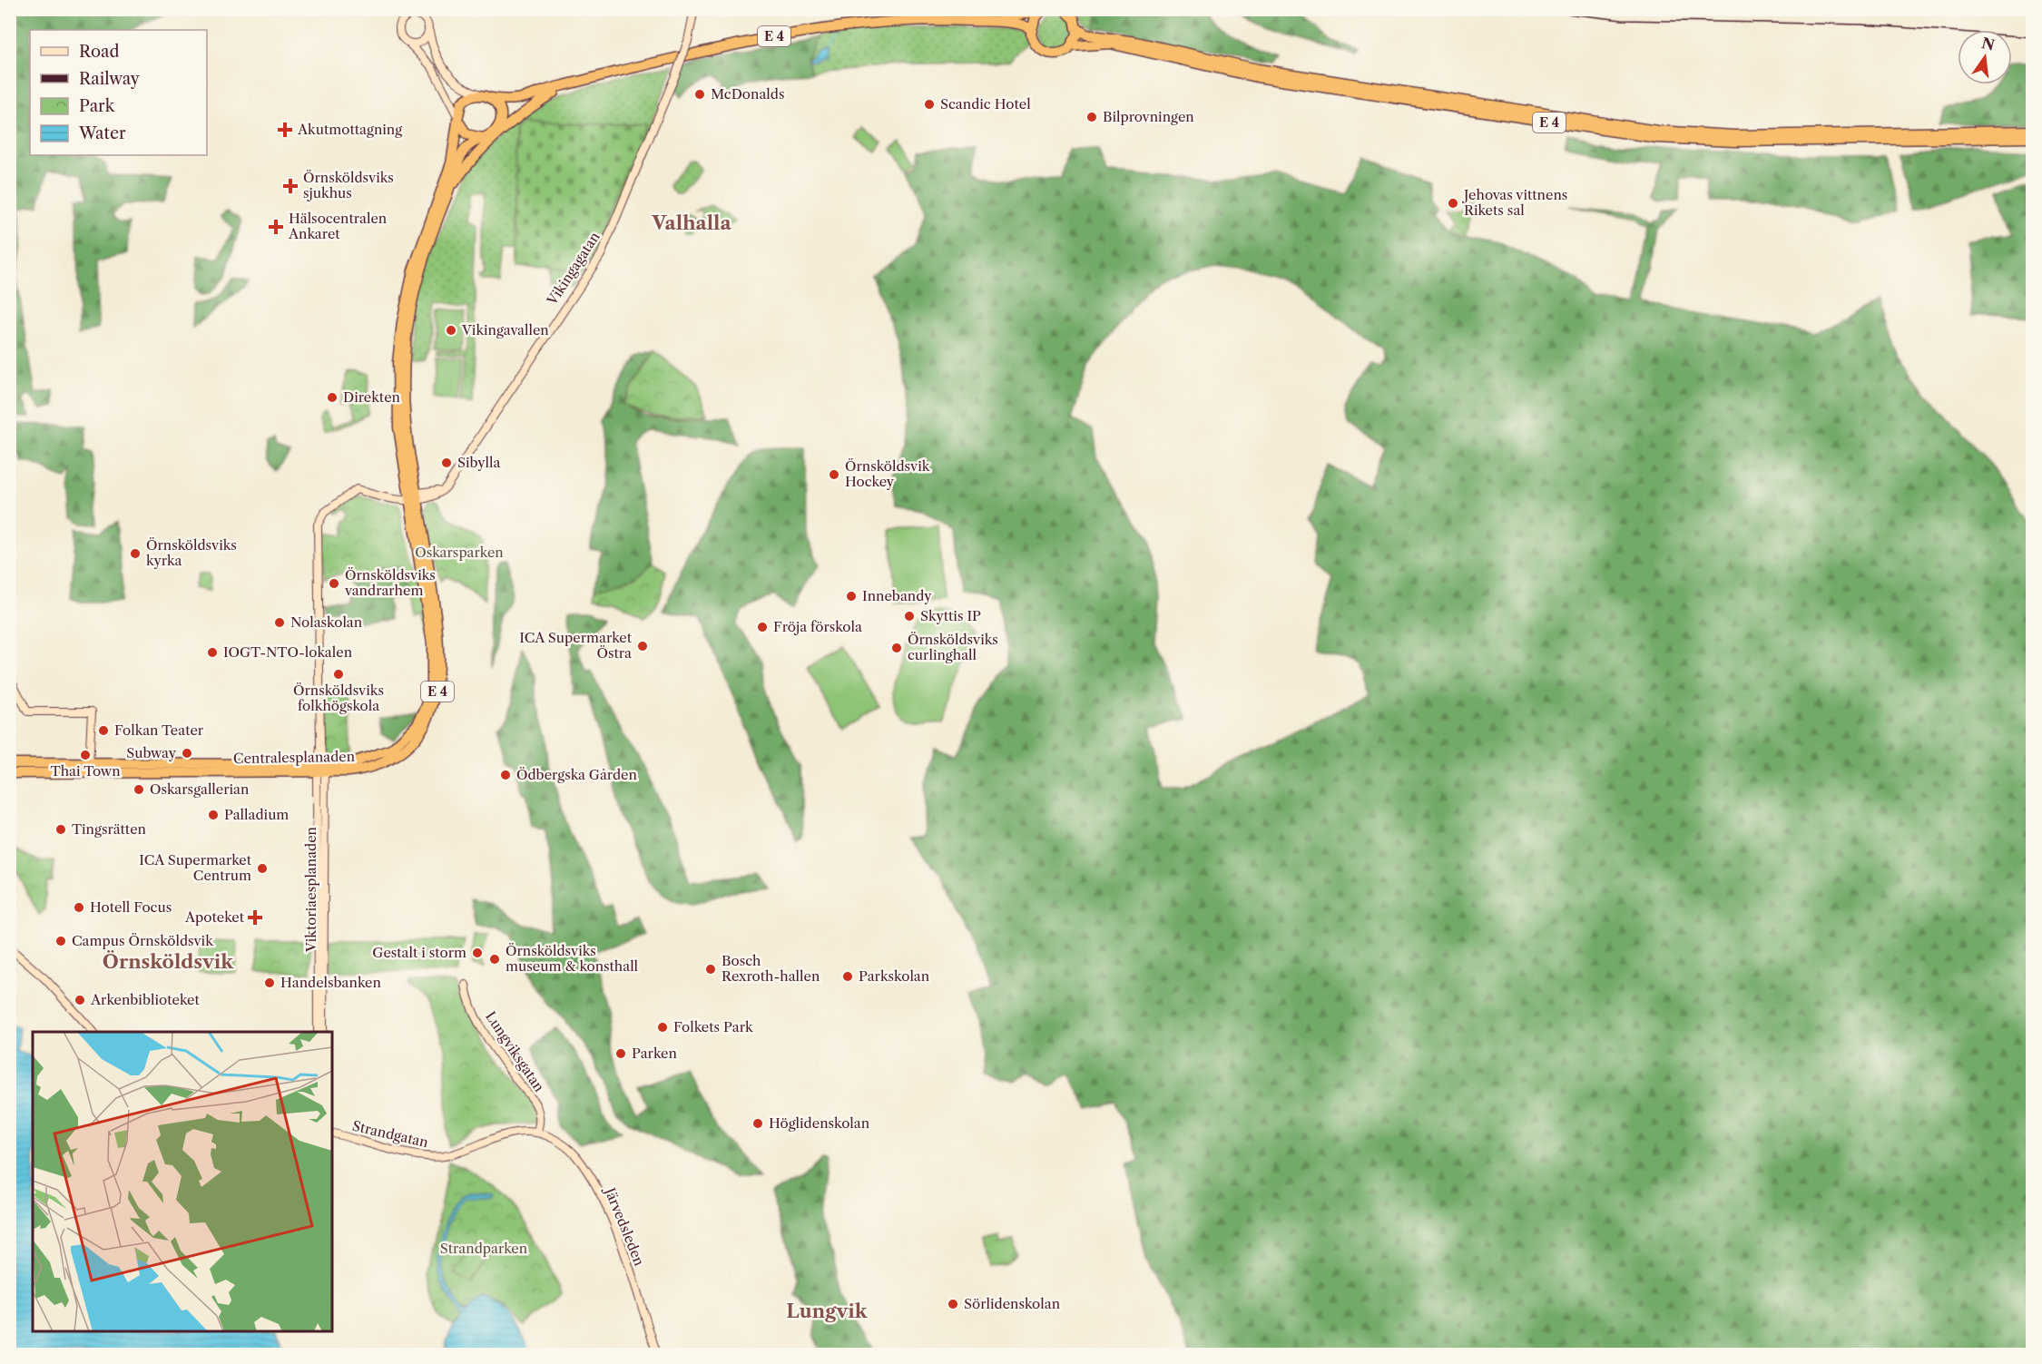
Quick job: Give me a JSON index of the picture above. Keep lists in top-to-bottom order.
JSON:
{
  "streets": {
    "highway": ["E 4", "Centralesplanaden"],
    "main road": [
      "Vikingagatan",
      "Viktoriaesplanaden",
      "Lungviksgatan",
      "Strandgatan",
      "Järvedsleden"
    ]
  },
  "crossings": [
    ["E 4", "Centralesplanaden"],
    ["Vikingagatan", "Centralesplanaden"],
    ["Vikingagatan", "Viktoriaesplanaden"],
    ["Centralesplanaden", "Viktoriaesplanaden"],
    ["Lungviksgatan", "Strandgatan"],
    ["Lungviksgatan", "Järvedsleden"],
    ["Strandgatan", "Järvedsleden"]
  ],
  "districts": ["Valhalla", "Örnsköldsvik", "Lungvik"],
  "parks": ["Oskarsparken", "Strandparken"],
  "places": {
    "other": [
      "McDonalds",
      "Scandic Hotel",
      "Bilprovningen",
      "Jehovas vittnens Rikets sal",
      "Vikingavallen",
      "Direkten",
      "Sibylla",
      "Örnsköldsvik Hockey",
      "Örnsköldsviks kyrka",
      "Örnsköldsviks vandrarhem",
      "Innebandy",
      "Skyttis IP",
      "Nolaskolan",
      "Fröja förskola",
      "ICA Supermarket Östra",
      "Örnsköldsviks curlinghall",
      "IOGT-NTO-lokalen",
      "Örnsköldsviks folkhögskola",
      "Folkan Teater",
      "Subway",
      "Thai Town",
      "Ödbergska Gården",
      "Oskarsgallerian",
      "Palladium",
      "Tingsrätten",
      "ICA Supermarket Centrum",
      "Hotell Focus",
      "Campus Örnsköldsvik",
      "Gestalt i storm",
      "Örnsköldsviks museum & konsthall",
      "Bosch Rexroth-hallen",
      "Parkskolan",
      "Handelsbanken",
      "Arkenbiblioteket",
      "Folkets Park",
      "Parken",
      "Höglidenskolan",
      "Sörlidenskolan"
    ],
    "health": [
      "Akutmottagning",
      "Örnsköldsviks sjukhus",
      "Hälsocentralen Ankaret",
      "Apoteket"
    ]
  },
  "legend": [
    "Road",
    "Railway",
    "Park",
    "Water"
  ],
  "north": "top"
}
